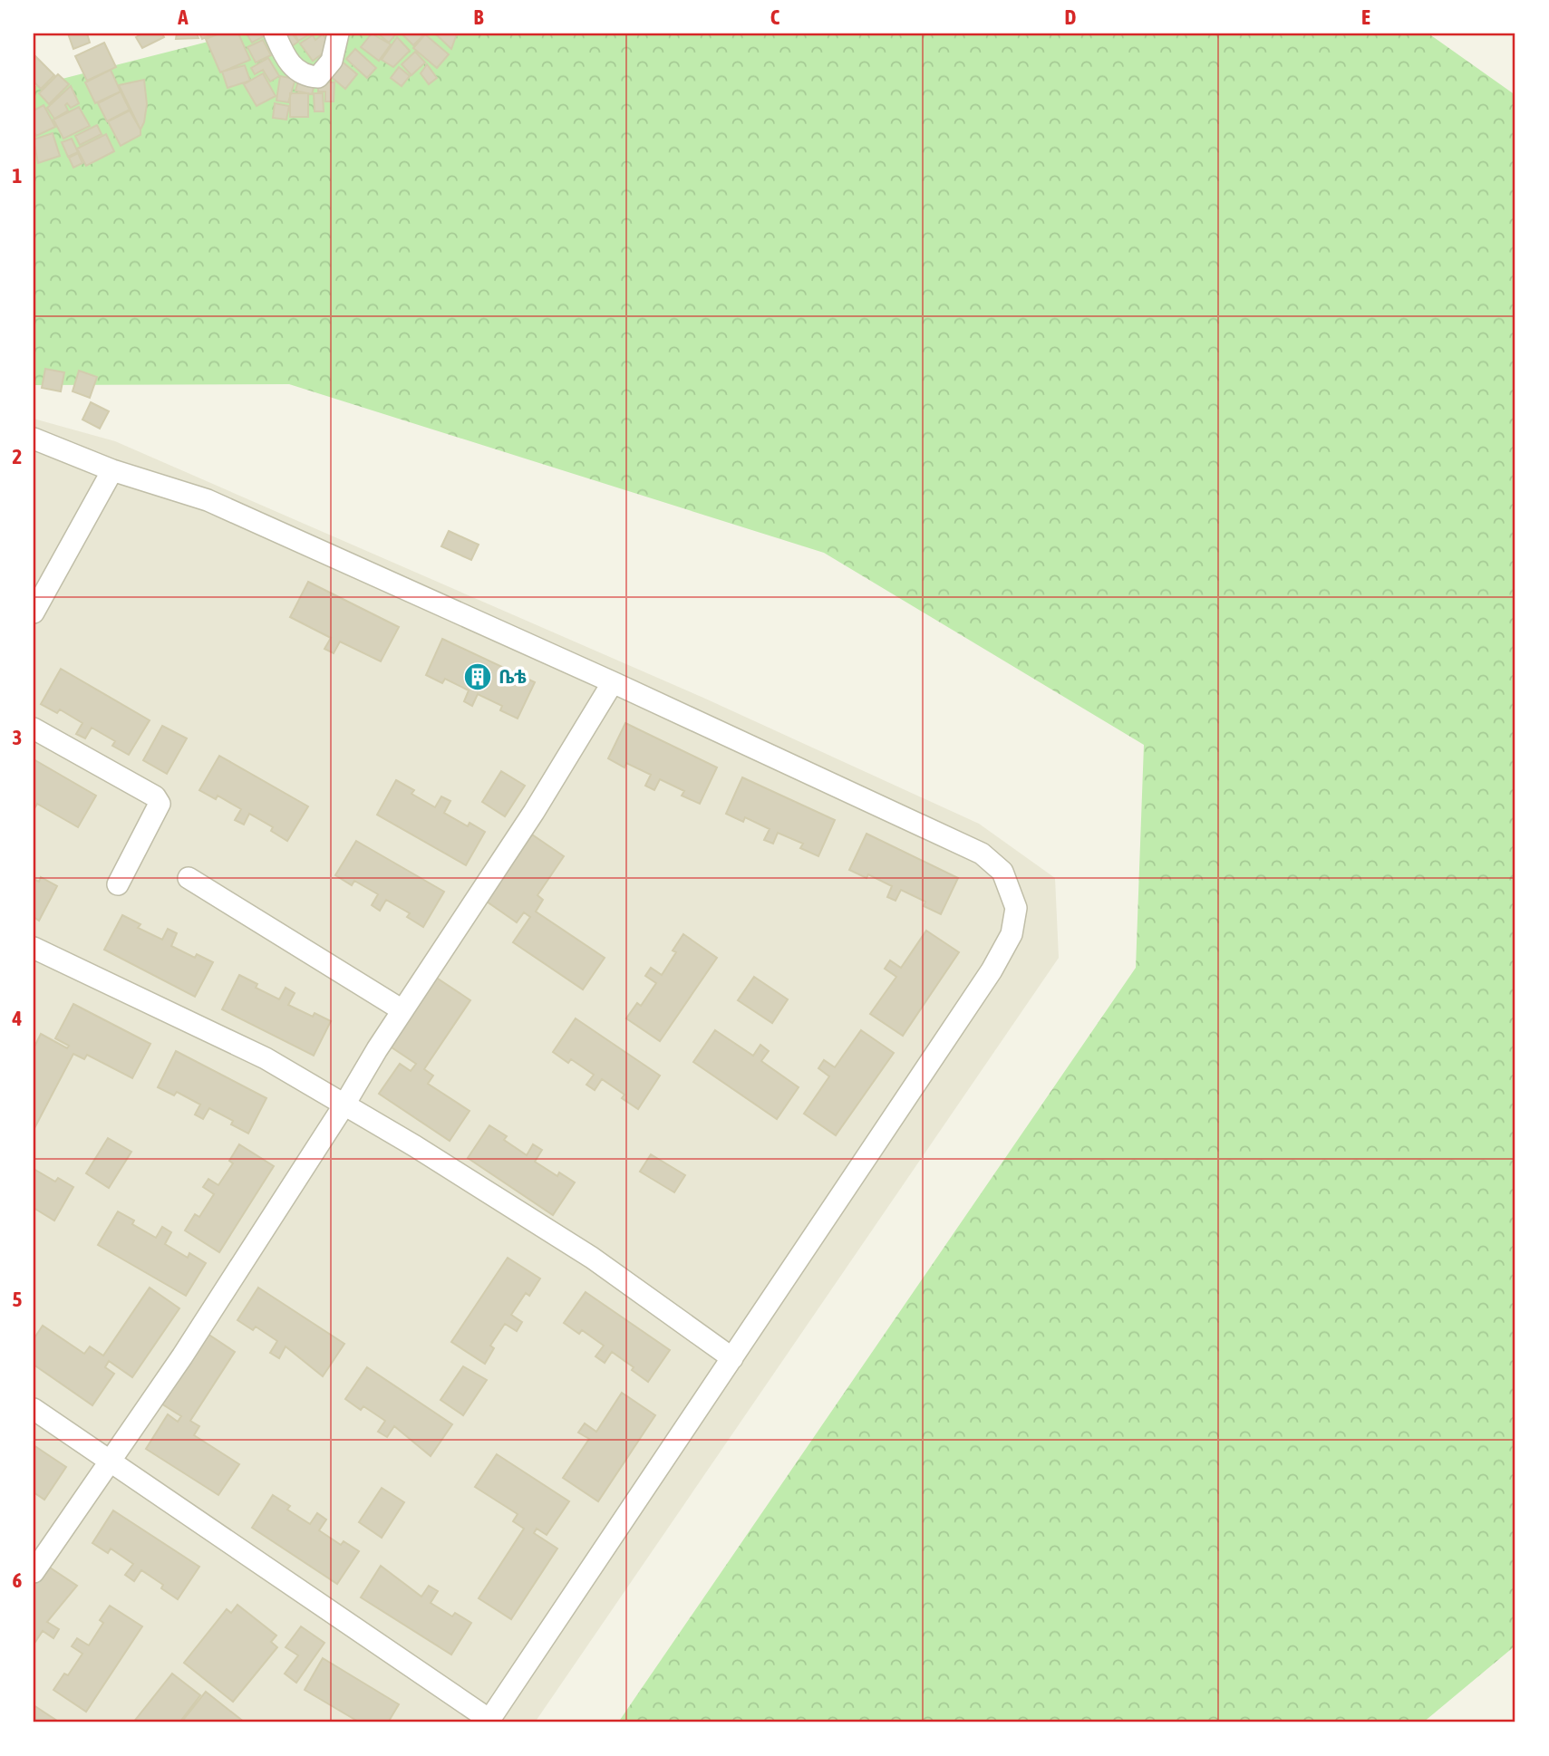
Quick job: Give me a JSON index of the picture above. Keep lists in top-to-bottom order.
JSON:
{
  "places": {
    "building": ["ቤቴ"]
  },
  "grid": {
    "columns": [
      "A",
      "B",
      "C",
      "D",
      "E"
    ],
    "rows": [
      "1",
      "2",
      "3",
      "4",
      "5",
      "6"
    ]
  }
}
